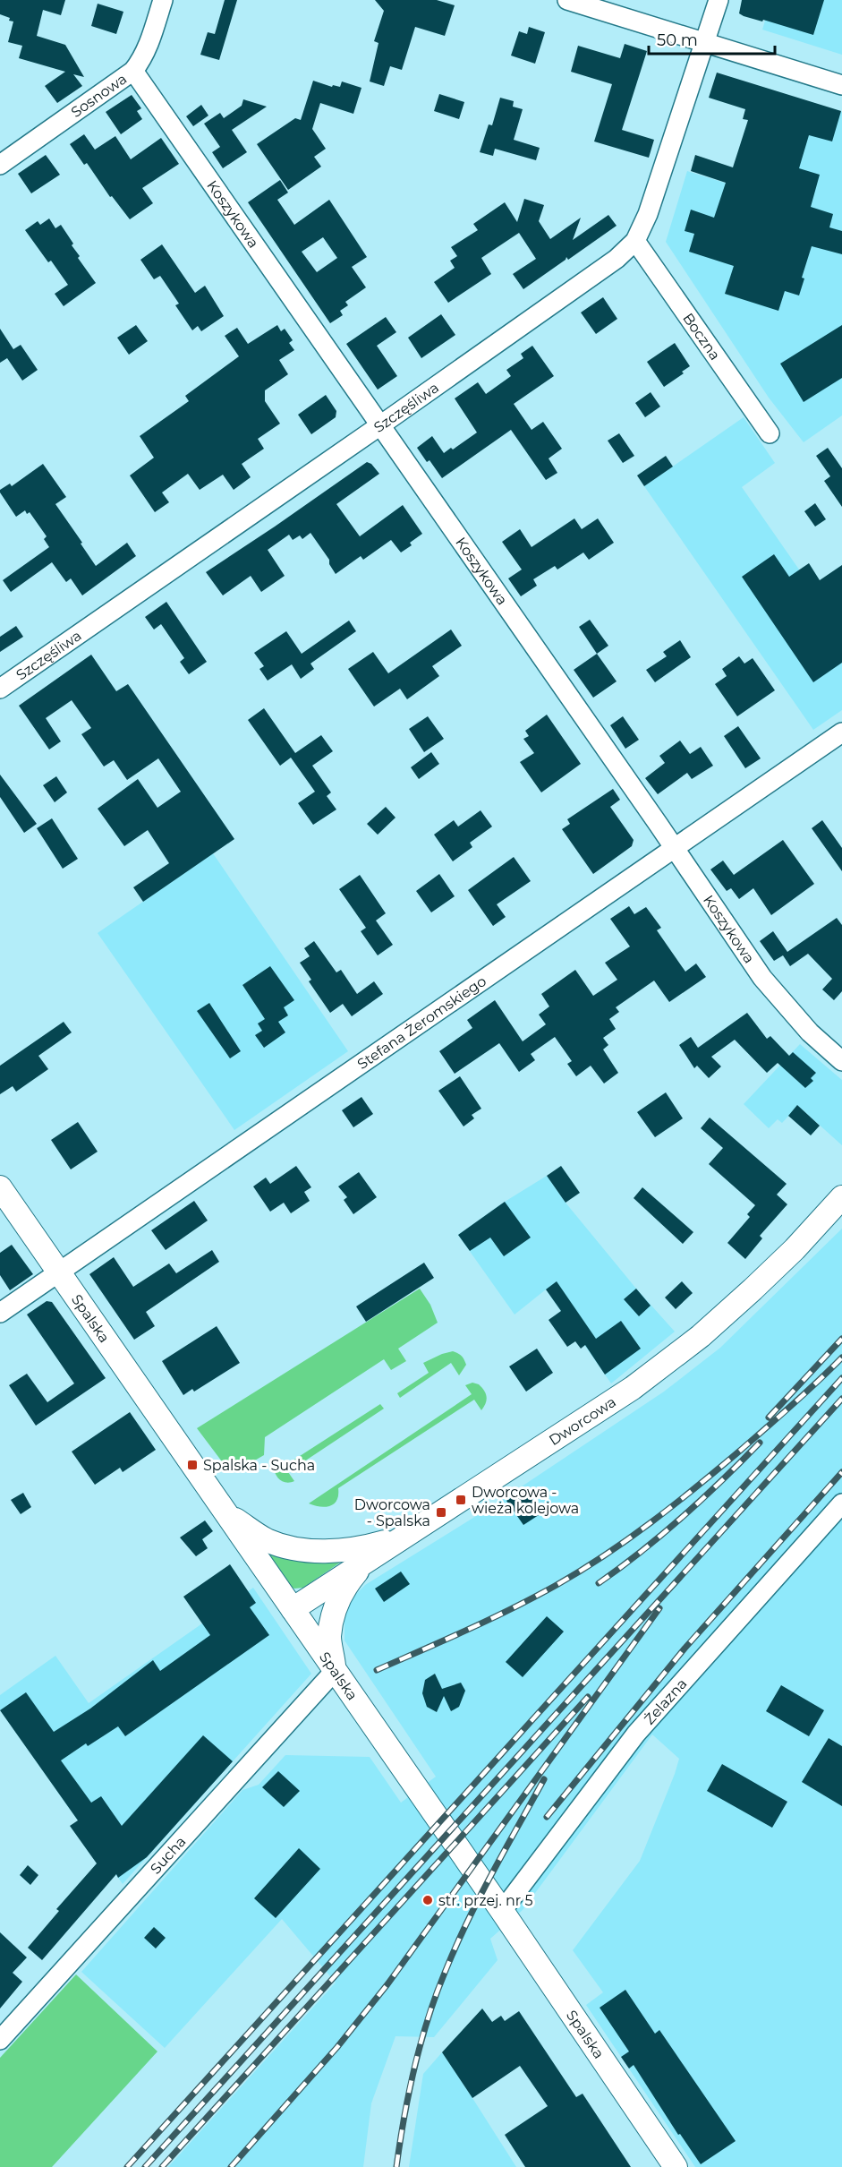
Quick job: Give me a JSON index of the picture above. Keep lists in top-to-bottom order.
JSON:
{
  "streets": {
    "street": [
      "Sosnowa",
      "Koszykowa",
      "Boczna",
      "Szczęśliwa",
      "Stefana Żeromskiego",
      "Spalska",
      "Dworcowa",
      "Żelazna",
      "Sucha"
    ]
  },
  "crossings": [
    ["Sosnowa", "Koszykowa"],
    ["Koszykowa", "Szczęśliwa"],
    ["Koszykowa", "Stefana Żeromskiego"],
    ["Boczna", "Szczęśliwa"],
    ["Stefana Żeromskiego", "Spalska"],
    ["Spalska", "Dworcowa"],
    ["Spalska", "Żelazna"],
    ["Spalska", "Sucha"]
  ],
  "places": {
    "transit": ["Spalska - Sucha", "Dworcowa - wieża kolejowa", "Dworcowa - Spalska"],
    "other": ["str. przej. nr 5"]
  },
  "scale_bar": "50 m"
}
